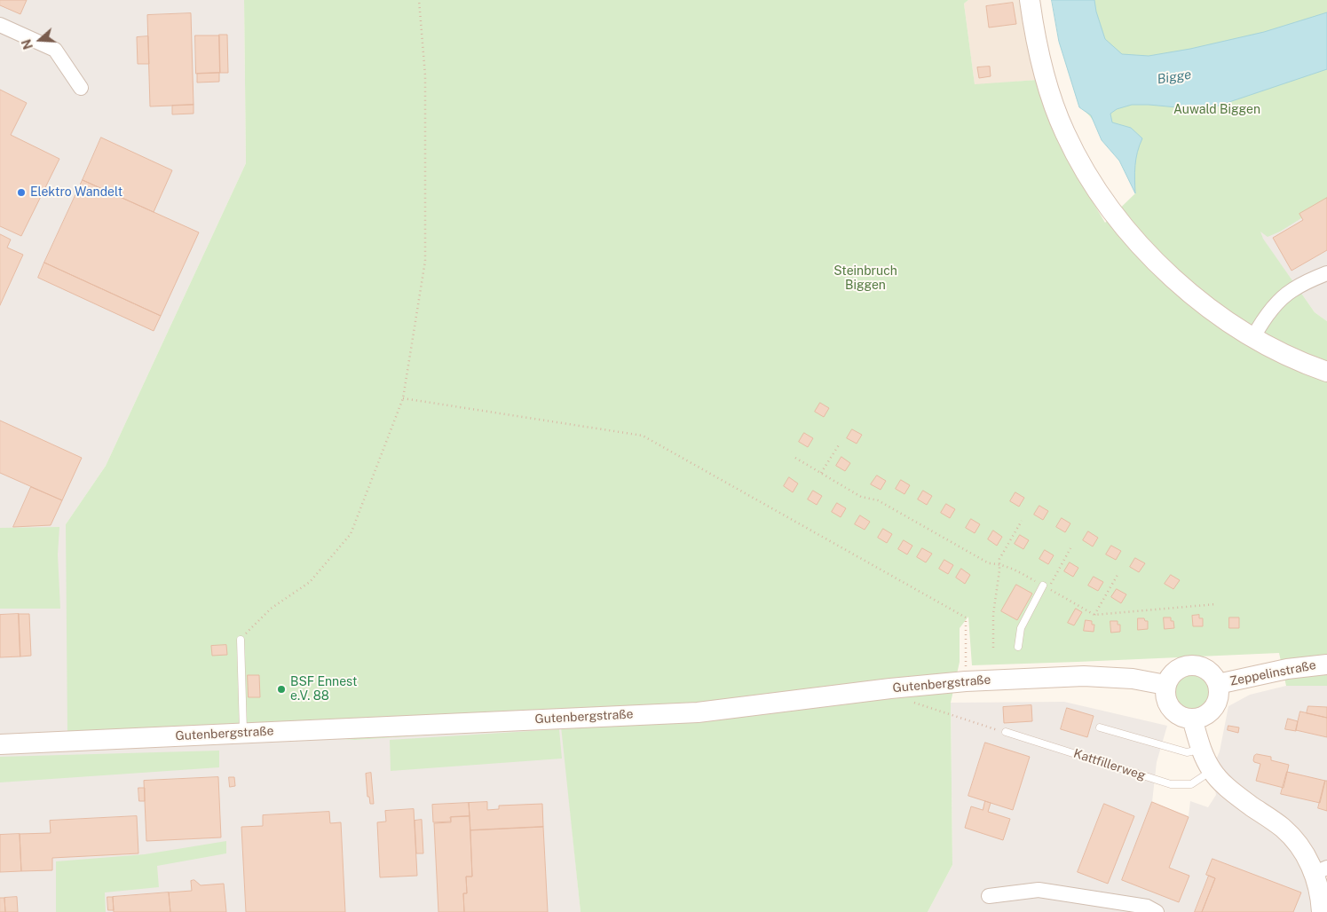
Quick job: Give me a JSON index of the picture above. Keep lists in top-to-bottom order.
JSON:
{
  "streets": {
    "main road": ["Zeppelinstraße", "Gutenbergstraße"],
    "lane": ["Kattfillerweg"]
  },
  "crossings": [
    ["Zeppelinstraße", "Gutenbergstraße"]
  ],
  "water": ["Bigge"],
  "parks": ["Auwald Biggen", "Steinbruch Biggen"],
  "places": ["Elektro Wandelt", "BSF Ennest e.V. 88"],
  "north": "left"
}
